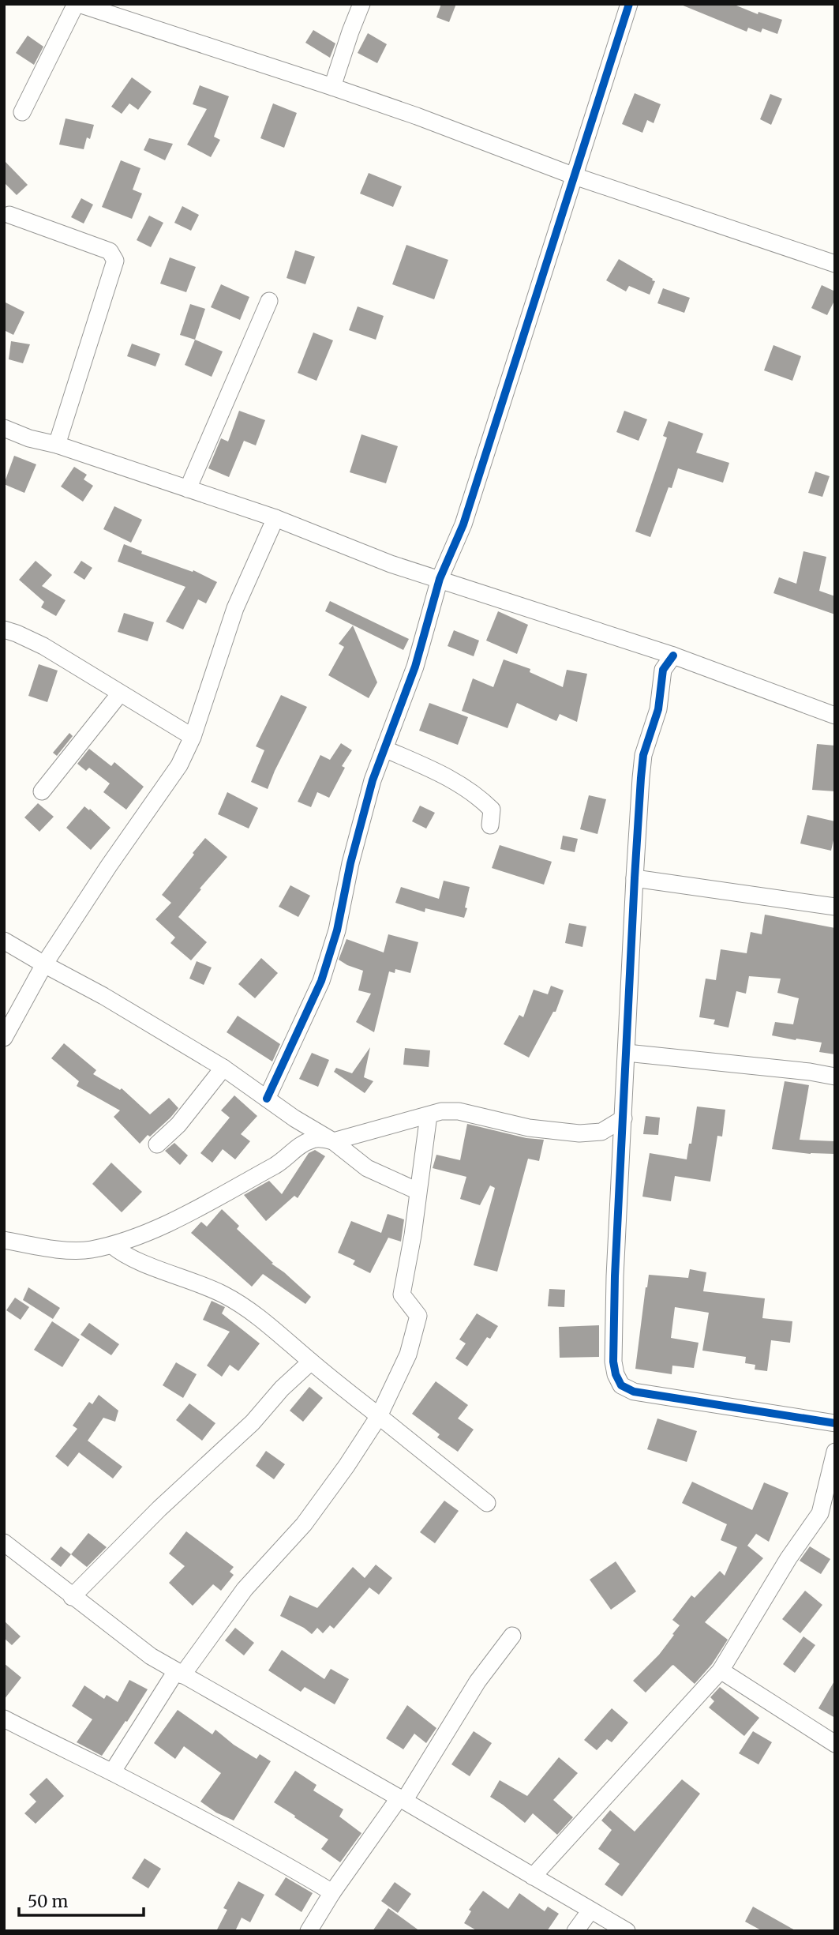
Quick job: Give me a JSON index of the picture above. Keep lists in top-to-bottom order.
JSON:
{
  "scale_bar": "50 m"
}
